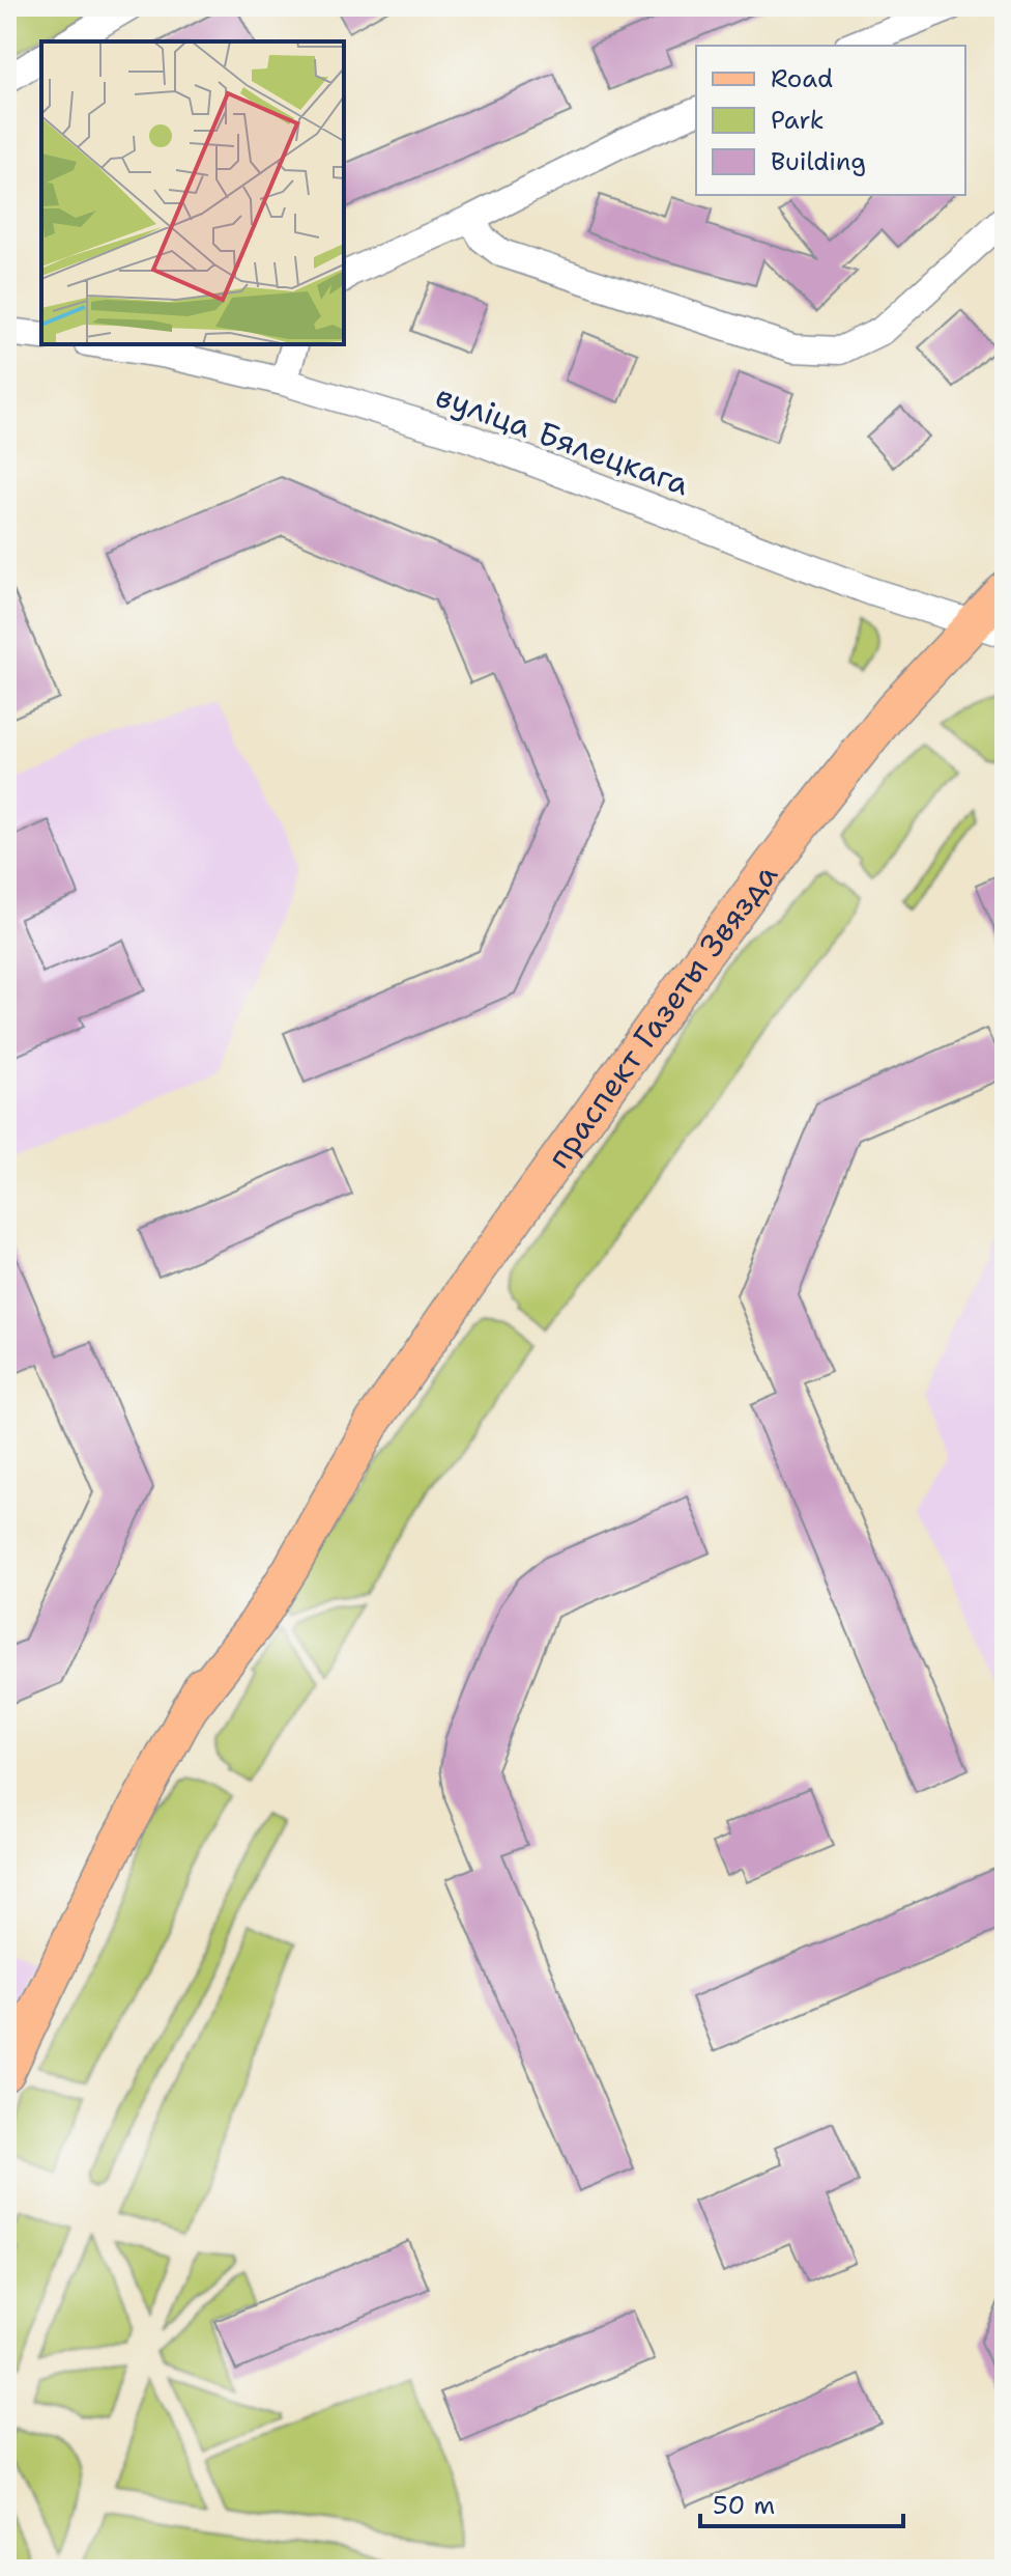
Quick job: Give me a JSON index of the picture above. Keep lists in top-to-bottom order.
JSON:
{
  "streets": {
    "main road": ["праспект Газеты Звязда"],
    "street": ["вуліца Бялецкага"]
  },
  "crossings": [
    ["вуліца Бялецкага", "праспект Газеты Звязда"]
  ],
  "legend": ["Road", "Park", "Building"],
  "scale_bar": "50 m"
}
